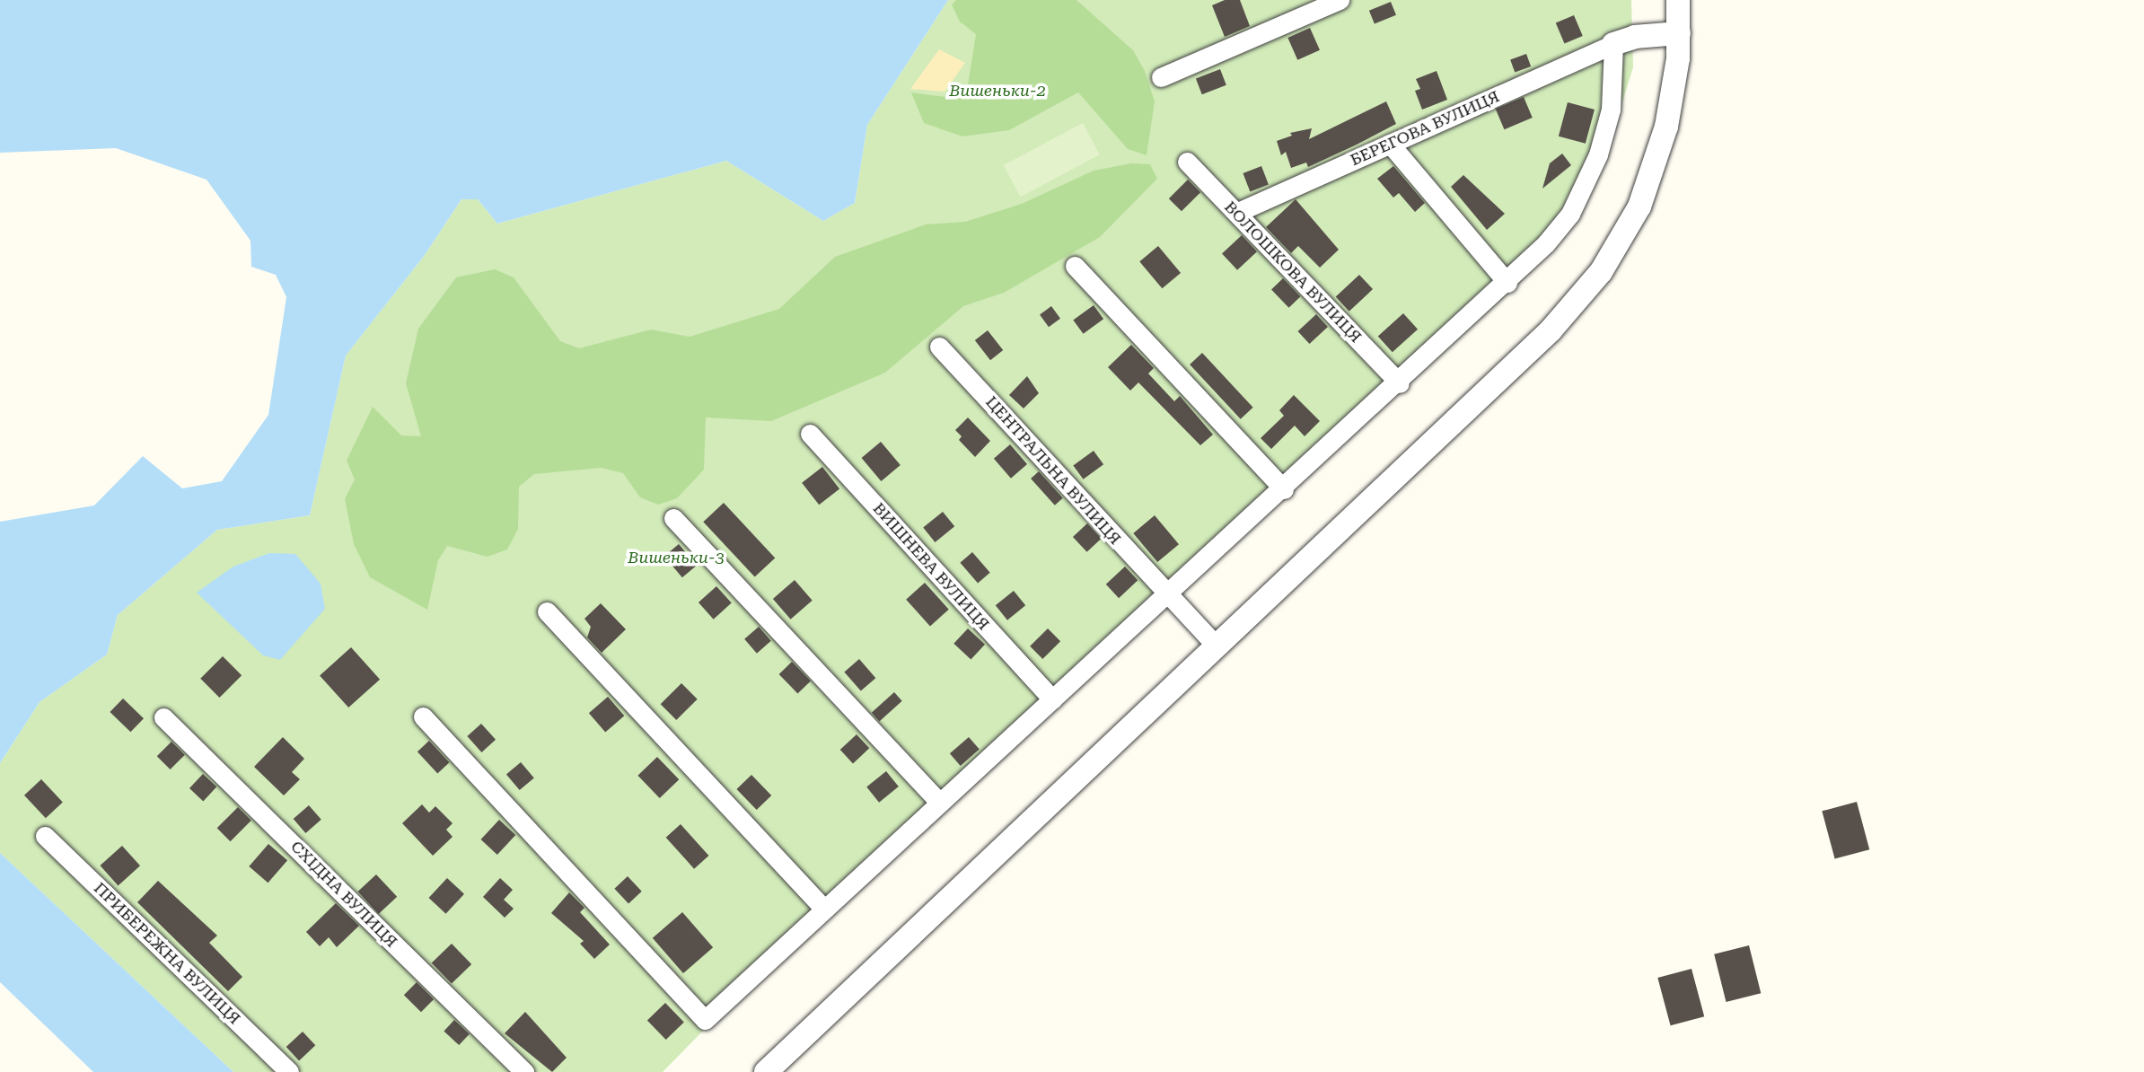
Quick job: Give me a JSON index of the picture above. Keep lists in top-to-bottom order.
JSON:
{
  "streets": {
    "street": [
      "БЕРЕГОВА ВУЛИЦЯ",
      "ВОЛОШКОВА ВУЛИЦЯ",
      "ЦЕНТРАЛЬНА ВУЛИЦЯ",
      "ВИШНЕВА ВУЛИЦЯ",
      "СХІДНА ВУЛИЦЯ",
      "ПРИБЕРЕЖНА ВУЛИЦЯ"
    ]
  },
  "crossings": [
    ["БЕРЕГОВА ВУЛИЦЯ", "ВОЛОШКОВА ВУЛИЦЯ"]
  ],
  "parks": ["Вишеньки-2", "Вишеньки-3"]
}
